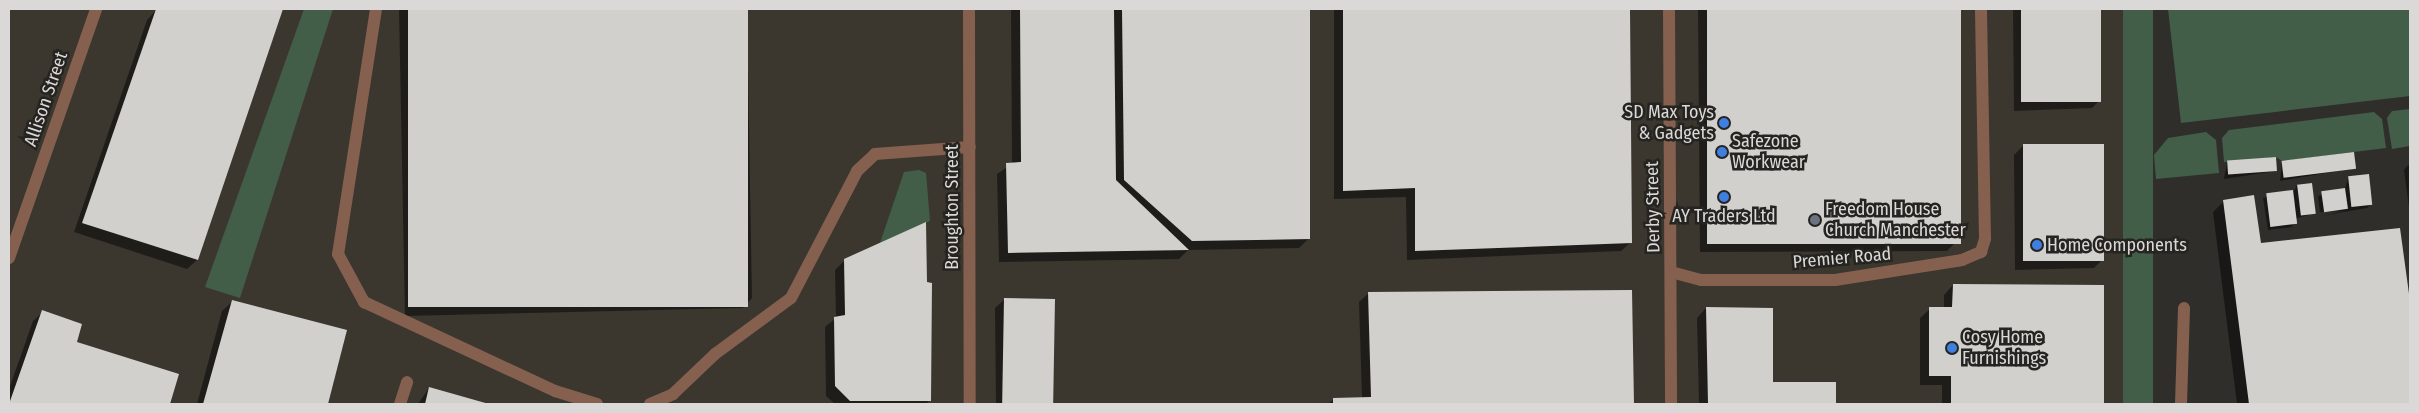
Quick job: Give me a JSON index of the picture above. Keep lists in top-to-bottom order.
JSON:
{
  "streets": {
    "street": [
      "Allison Street",
      "Broughton Street",
      "Derby Street",
      "Premier Road"
    ]
  },
  "crossings": [
    ["Derby Street", "Premier Road"]
  ],
  "places": [
    "SD Max Toys & Gadgets",
    "Safezone Workwear",
    "AY Traders Ltd",
    "Freedom House Church Manchester",
    "Home Components",
    "Cosy Home Furnishings"
  ]
}
